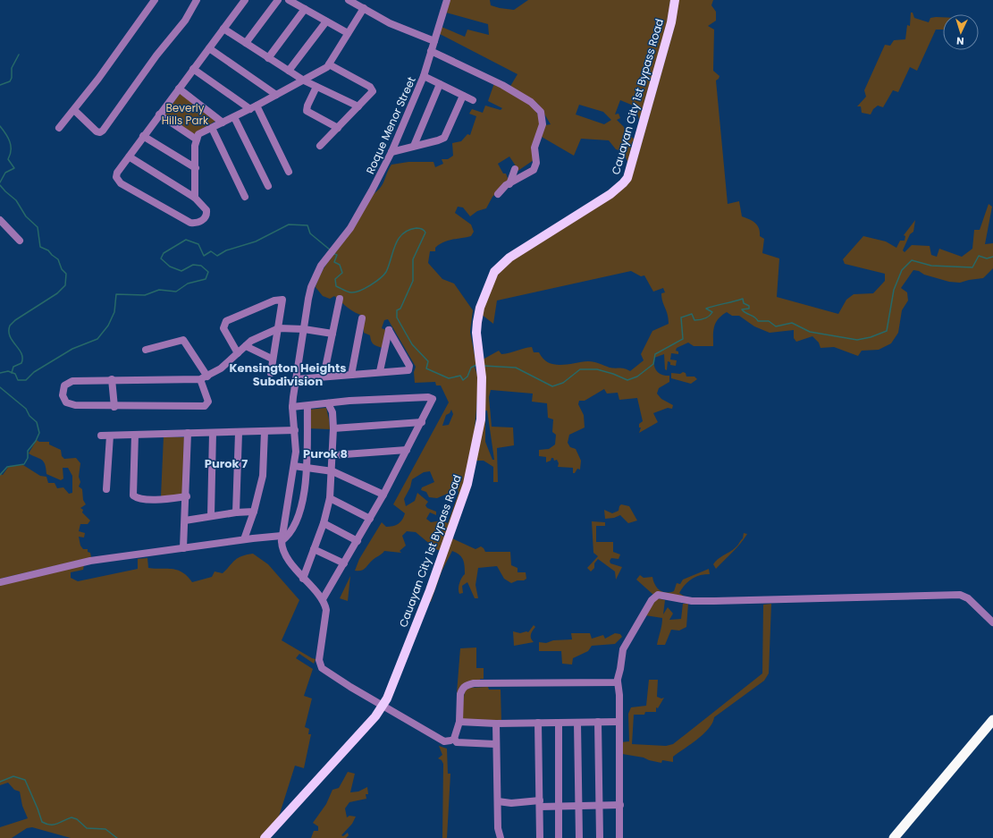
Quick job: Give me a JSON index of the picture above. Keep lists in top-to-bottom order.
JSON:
{
  "streets": {
    "main road": ["Cauayan City 1st Bypass Road"],
    "street": ["Roque Menor Street"]
  },
  "districts": ["Kensington Heights Subdivision", "Purok 8", "Purok 7"],
  "parks": ["Beverly Hills Park"],
  "north": "bottom"
}
